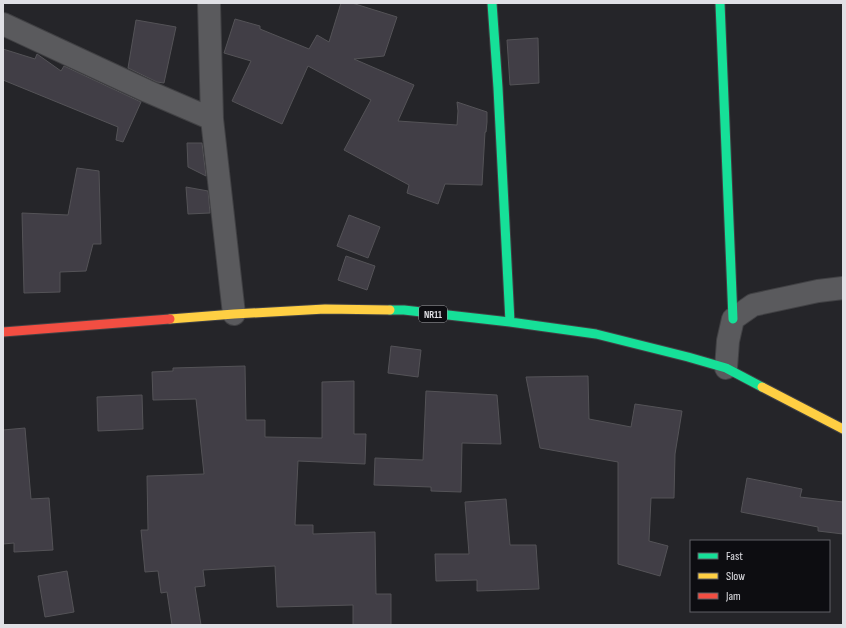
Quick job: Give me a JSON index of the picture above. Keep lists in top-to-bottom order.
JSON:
{
  "streets": {
    "main road": ["NR11"]
  },
  "legend": ["Fast", "Slow", "Jam"]
}
